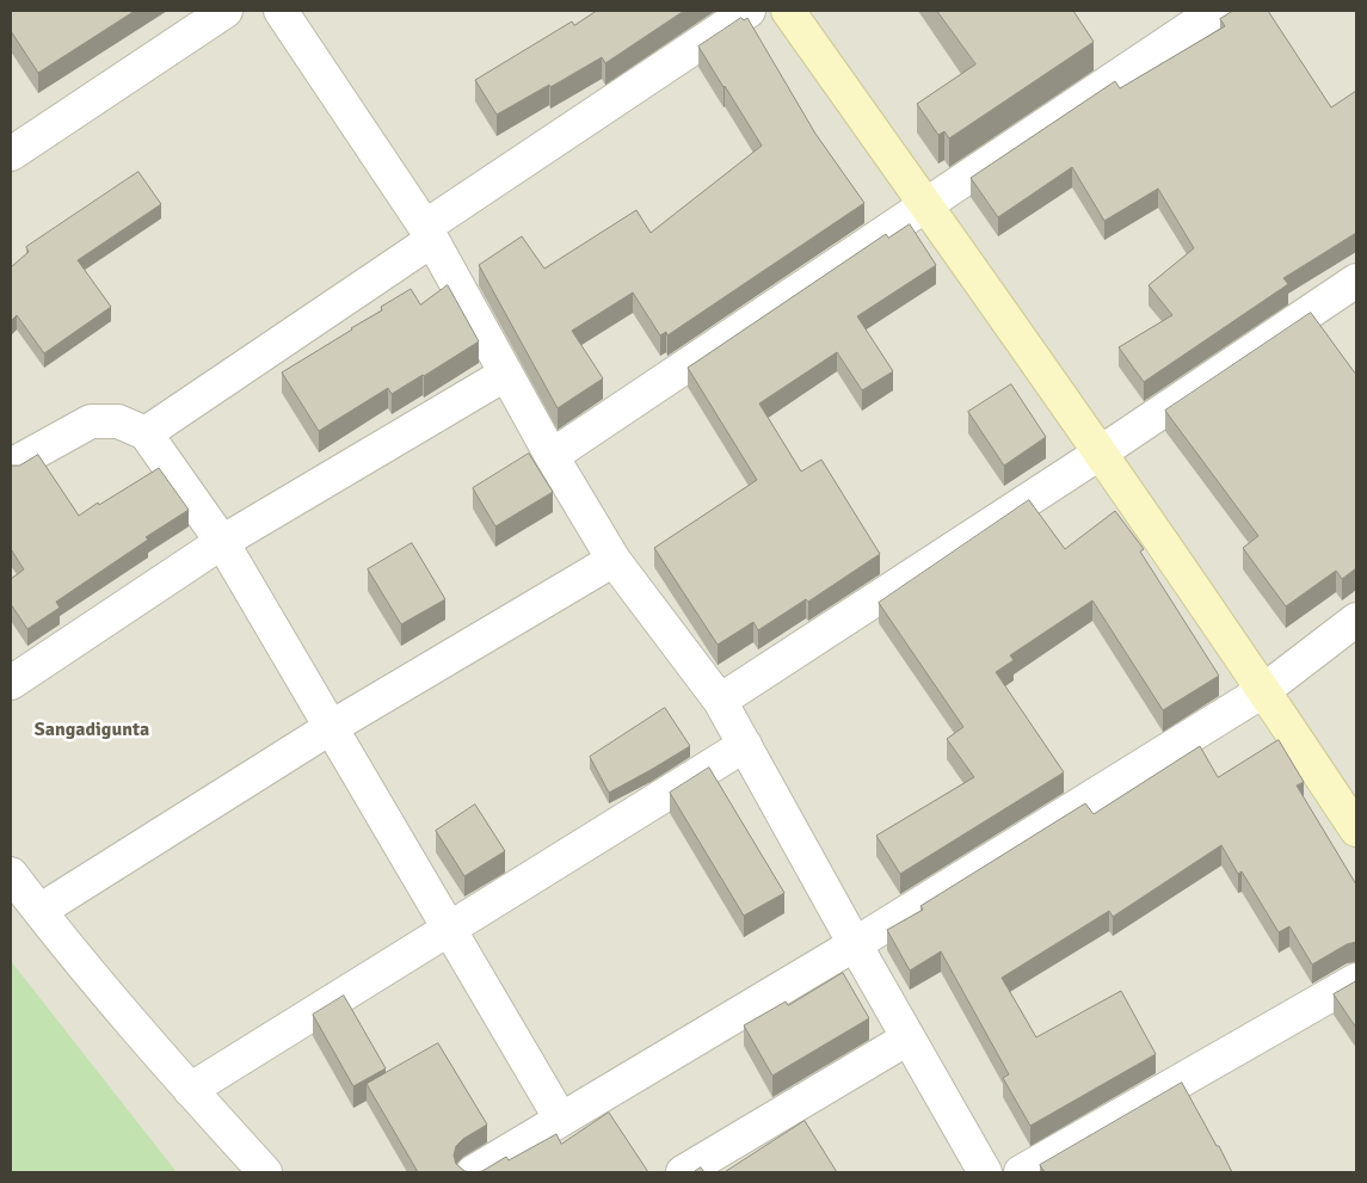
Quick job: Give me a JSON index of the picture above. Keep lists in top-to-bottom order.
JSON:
{
  "districts": ["Sangadigunta"]
}
